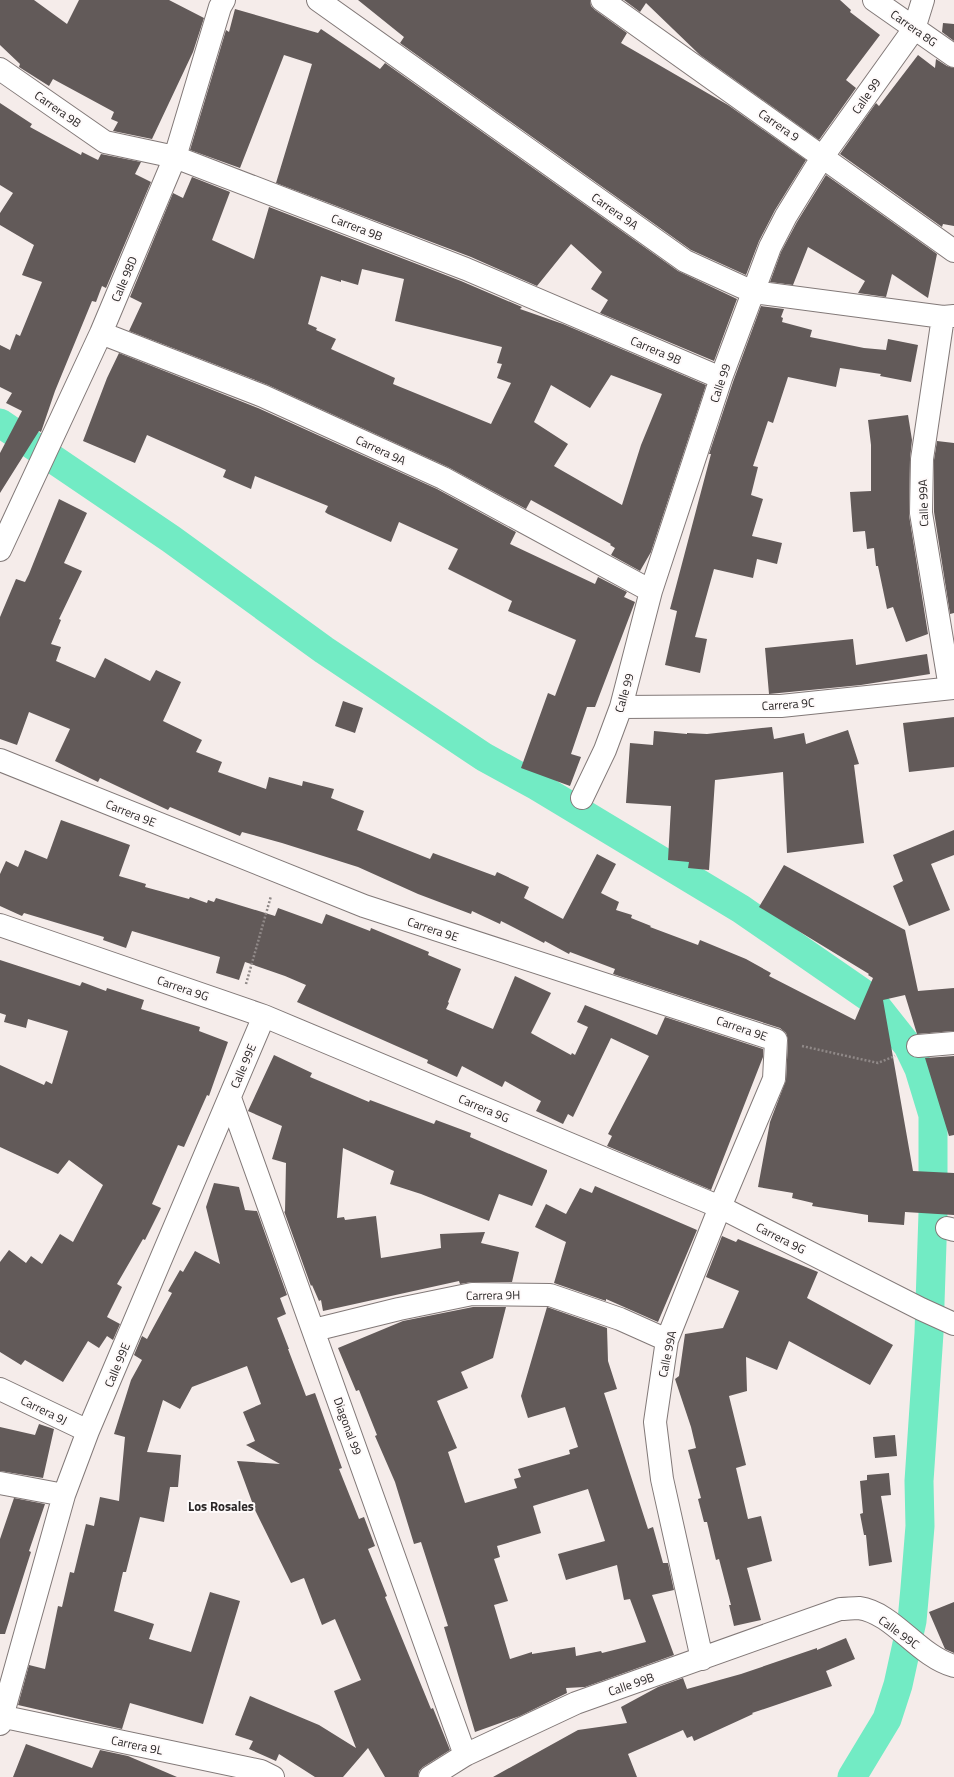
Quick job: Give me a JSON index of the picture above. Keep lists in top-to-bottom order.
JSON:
{
  "streets": {
    "street": [
      "Carrera 8G",
      "Calle 99",
      "Carrera 9B",
      "Carrera 9",
      "Carrera 9A",
      "Calle 98D",
      "Calle 99A",
      "Carrera 9C",
      "Carrera 9E",
      "Carrera 9G",
      "Calle 99E",
      "Carrera 9H",
      "Carrera 9J",
      "Diagonal 99",
      "Calle 99C",
      "Calle 99B",
      "Carrera 9L"
    ]
  },
  "crossings": [
    ["Carrera 8G", "Calle 99"],
    ["Calle 99", "Carrera 9B"],
    ["Calle 99", "Carrera 9"],
    ["Calle 99", "Carrera 9A"],
    ["Calle 99", "Carrera 9C"],
    ["Carrera 9B", "Calle 98D"],
    ["Carrera 9A", "Calle 98D"],
    ["Carrera 9A", "Calle 99A"],
    ["Calle 99A", "Carrera 9C"],
    ["Calle 99A", "Carrera 9E"],
    ["Calle 99A", "Carrera 9G"],
    ["Calle 99A", "Carrera 9H"],
    ["Calle 99A", "Calle 99B"],
    ["Carrera 9G", "Calle 99E"],
    ["Calle 99E", "Carrera 9J"],
    ["Calle 99E", "Diagonal 99"],
    ["Calle 99E", "Carrera 9L"],
    ["Carrera 9H", "Diagonal 99"],
    ["Diagonal 99", "Calle 99B"],
    ["Calle 99C", "Calle 99B"]
  ],
  "districts": ["Los Rosales"]
}
